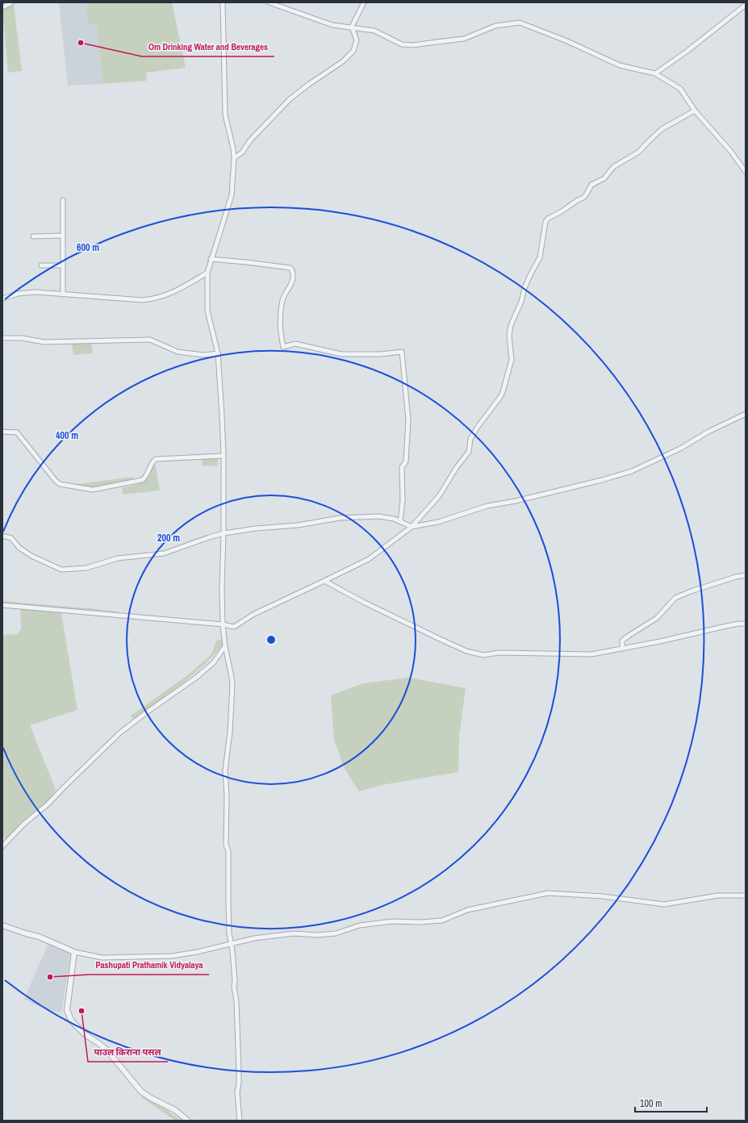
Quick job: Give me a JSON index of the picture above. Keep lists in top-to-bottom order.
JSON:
{
  "places": ["Om Drinking Water and Beverages", "Pashupati Prathamik Vidyalaya", "पाउल किराना पसल"],
  "scale_bar": "100 m",
  "rings": ["600 m", "400 m", "200 m"]
}
